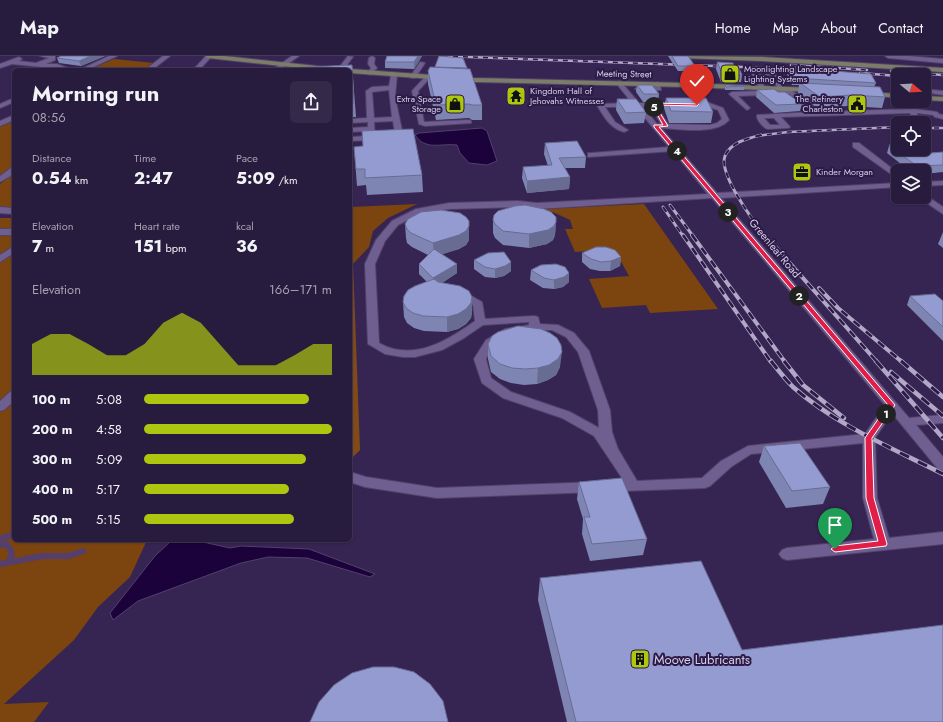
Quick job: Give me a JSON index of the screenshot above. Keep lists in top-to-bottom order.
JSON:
{
  "streets": {
    "main road": ["Meeting Street"],
    "street": ["Greenleaf Road"]
  },
  "crossings": [
    ["Meeting Street", "Greenleaf Road"]
  ],
  "places": {
    "shop": ["Moonlighting Landscape Lighting Systems", "Extra Space Storage"],
    "temple": ["Kingdom Hall of Jehovahs Witnesses"],
    "public building": ["The Refinery Charleston"],
    "office": ["Kinder Morgan"],
    "building": ["Moove Lubricants"]
  },
  "north": "right",
  "page": {
    "header": "Map",
    "nav": [
      "Home",
      "Map",
      "About",
      "Contact"
    ],
    "heading": ["Morning run", "08:56"],
    "pins": [
      "5",
      "4",
      "3",
      "2",
      "1"
    ],
    "stats": [
      ["Distance", "0.54 km"],
      ["Time", "2:47"],
      ["Pace", "5:09 /km"],
      ["Elevation", "7 m"],
      ["Heart rate", "151 bpm"],
      ["kcal", "36"]
    ],
    "chart": ["Elevation", "166–171 m"],
    "list": [
      {
        "name": "100 m",
        "note": "5:08"
      },
      {
        "name": "200 m",
        "note": "4:58"
      },
      {
        "name": "300 m",
        "note": "5:09"
      },
      {
        "name": "400 m",
        "note": "5:17"
      },
      {
        "name": "500 m",
        "note": "5:15"
      }
    ]
  }
}
